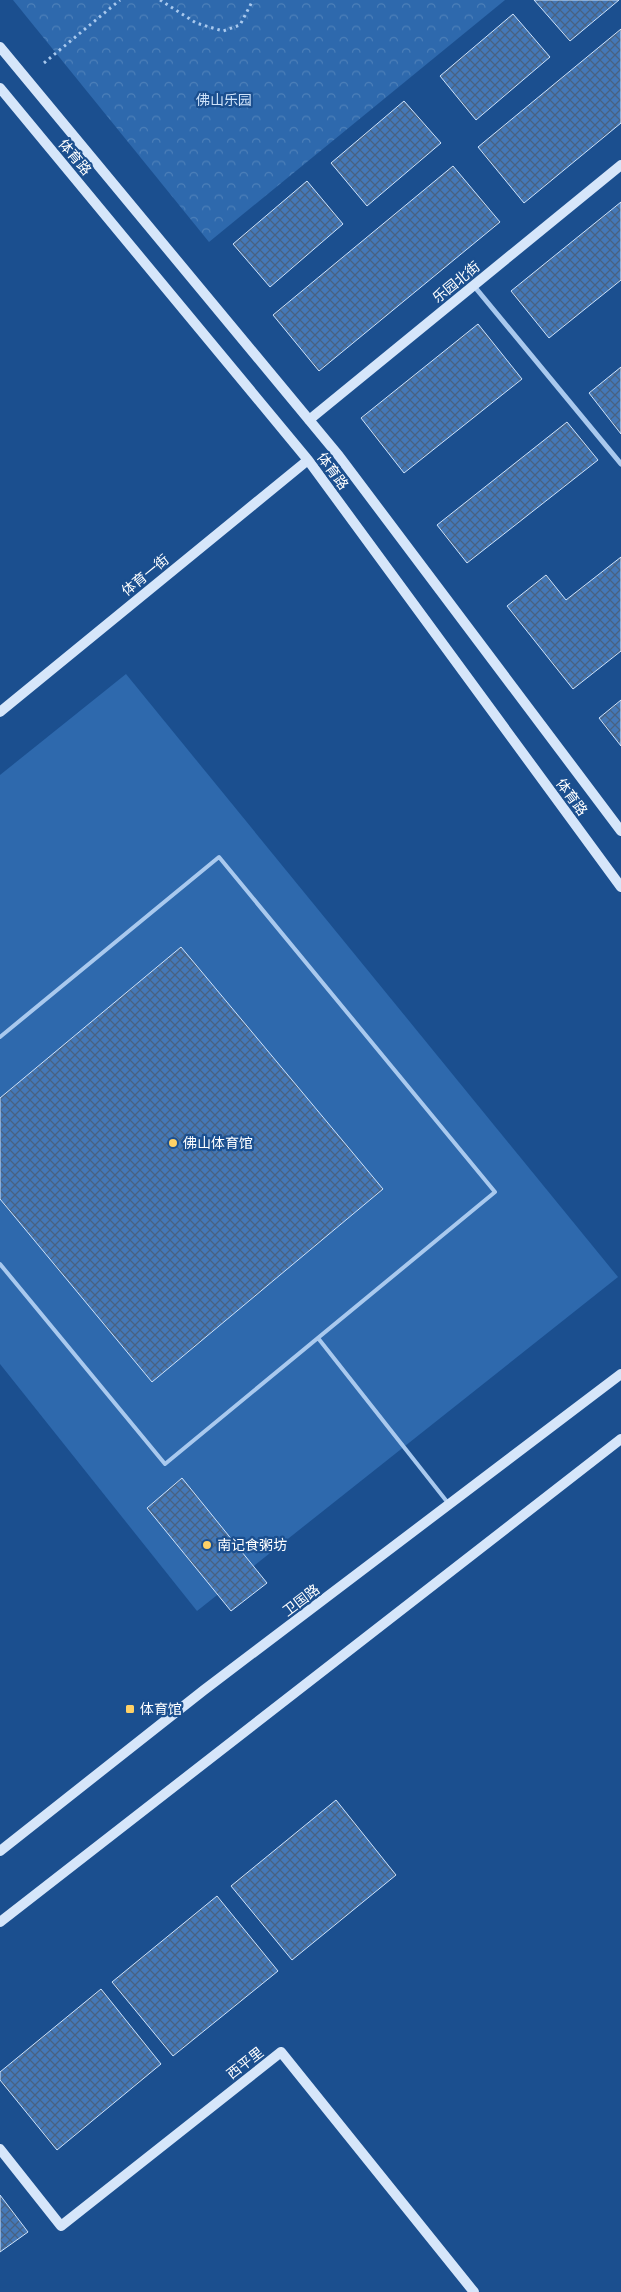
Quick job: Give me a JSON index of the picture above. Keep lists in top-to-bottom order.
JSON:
{
  "streets": {
    "main road": [
      "体育路",
      "乐园北街",
      "体育一街",
      "卫国路",
      "西平里"
    ]
  },
  "crossings": [
    ["体育路", "乐园北街"],
    ["体育路", "体育一街"]
  ],
  "parks": ["佛山乐园"],
  "places": {
    "other": ["佛山体育馆", "南记食粥坊"],
    "transit": ["体育馆"]
  }
}
